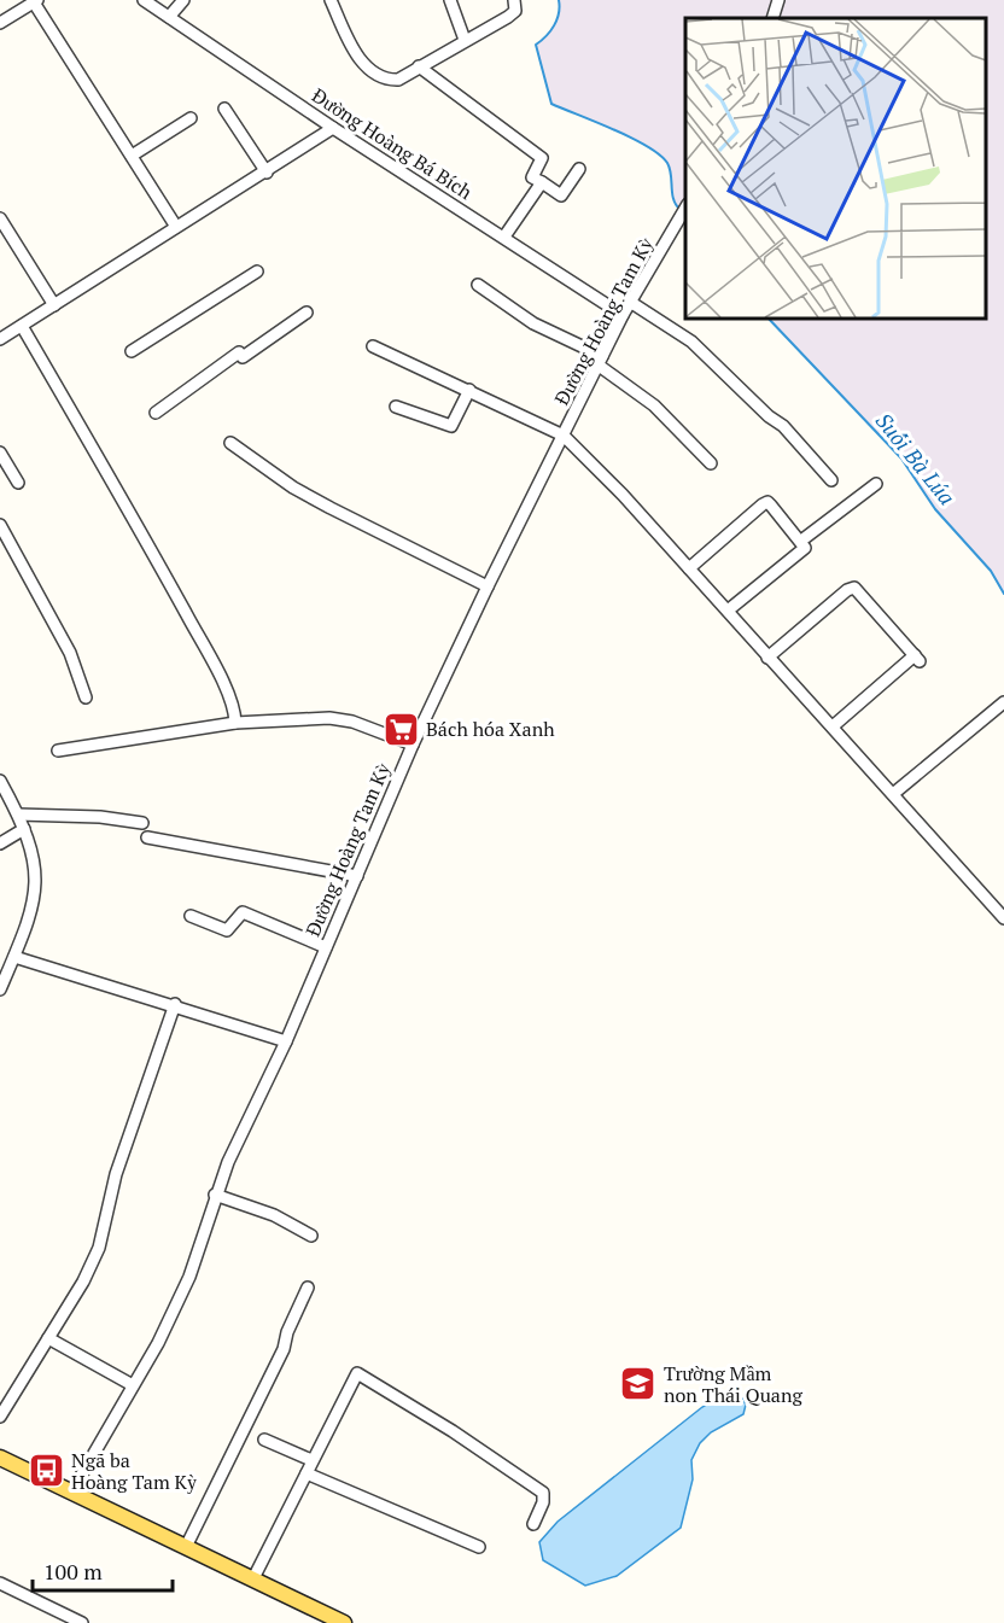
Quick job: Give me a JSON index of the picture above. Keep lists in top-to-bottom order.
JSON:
{
  "streets": {
    "street": ["Đường Hoàng Bá Bích", "Đường Hoàng Tam Kỳ"]
  },
  "crossings": [
    ["Đường Hoàng Bá Bích", "Đường Hoàng Tam Kỳ"]
  ],
  "water": ["Suối Bà Lúa"],
  "places": {
    "supermarket": ["Bách hóa Xanh"],
    "school or university": ["Trường Mầm non Thái Quang"],
    "bus stop": ["Ngã ba Hoàng Tam Kỳ"]
  },
  "scale_bar": "100 m"
}
